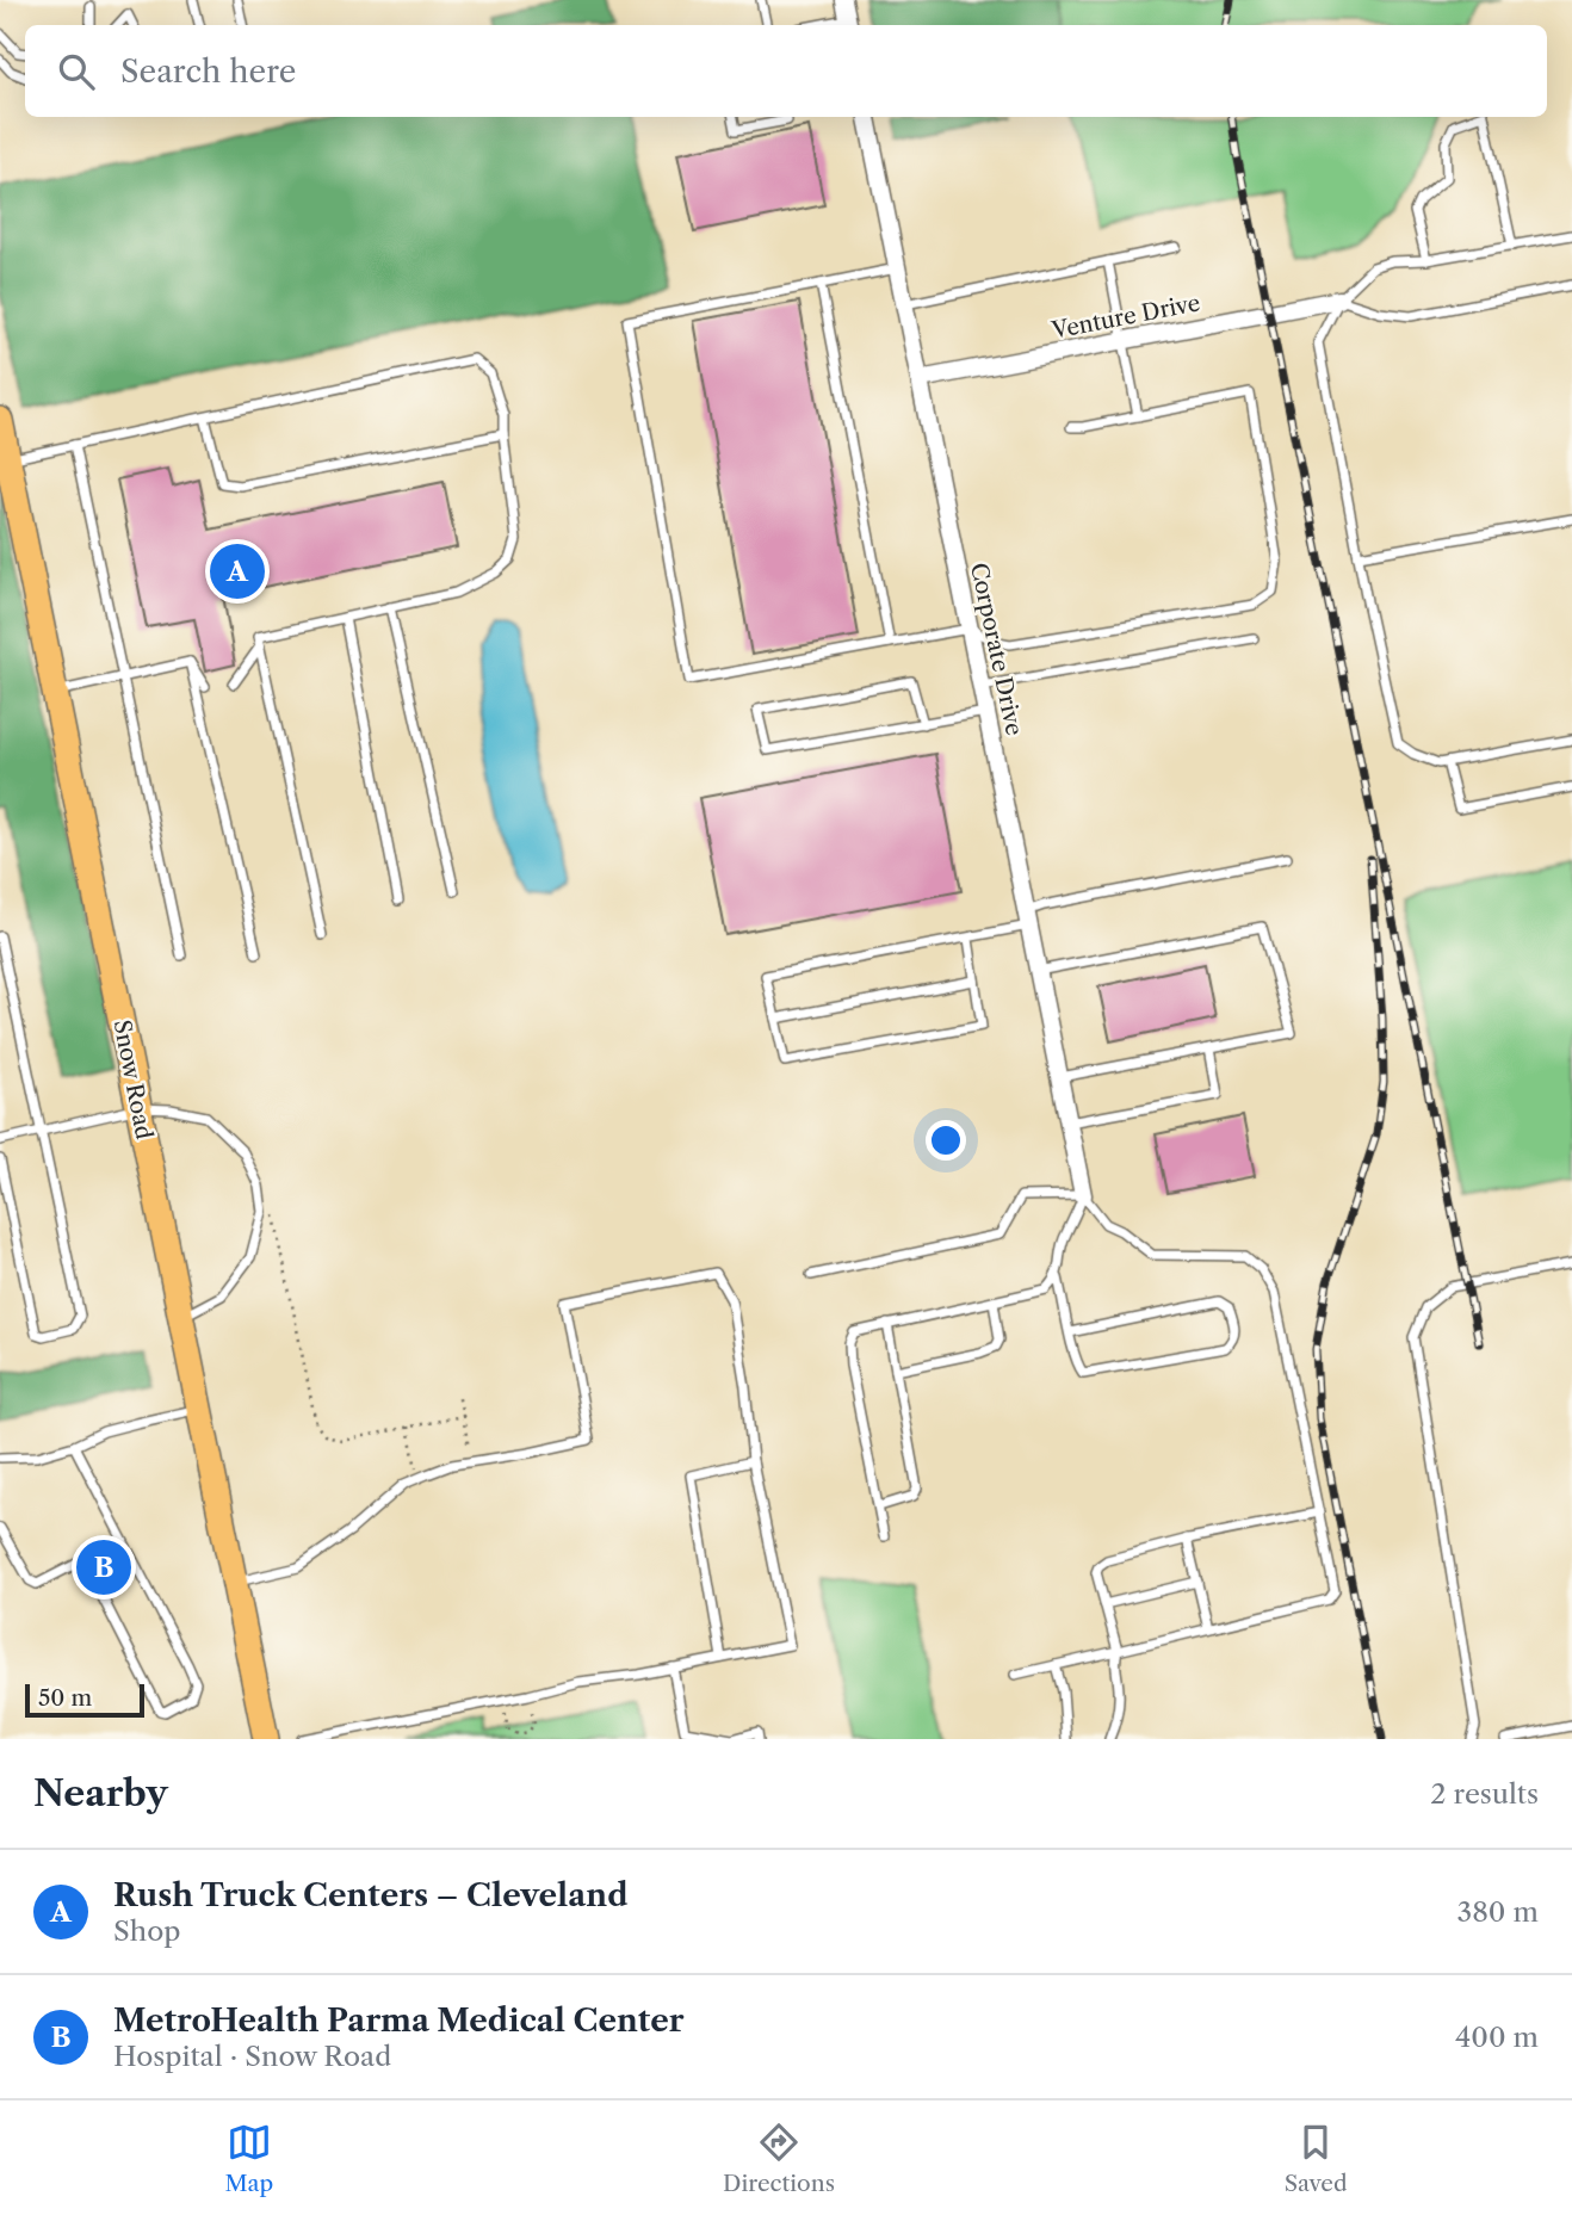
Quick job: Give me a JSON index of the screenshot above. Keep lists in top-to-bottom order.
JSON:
{
  "streets": {
    "main road": ["Snow Road"],
    "street": ["Venture Drive", "Corporate Drive"]
  },
  "crossings": [
    ["Venture Drive", "Corporate Drive"]
  ],
  "scale_bar": "50 m",
  "page": {
    "search": "Search here",
    "pins": ["A", "B"],
    "scale": "50 m",
    "heading": ["Nearby", "2 results"],
    "list": [
      {
        "mark": "A",
        "name": "Rush Truck Centers – Cleveland",
        "note": "Shop",
        "value": "380 m"
      },
      {
        "mark": "B",
        "name": "MetroHealth Parma Medical Center",
        "note": "Hospital · Snow Road",
        "value": "400 m"
      }
    ],
    "nav": ["Map", "Directions", "Saved"]
  }
}
